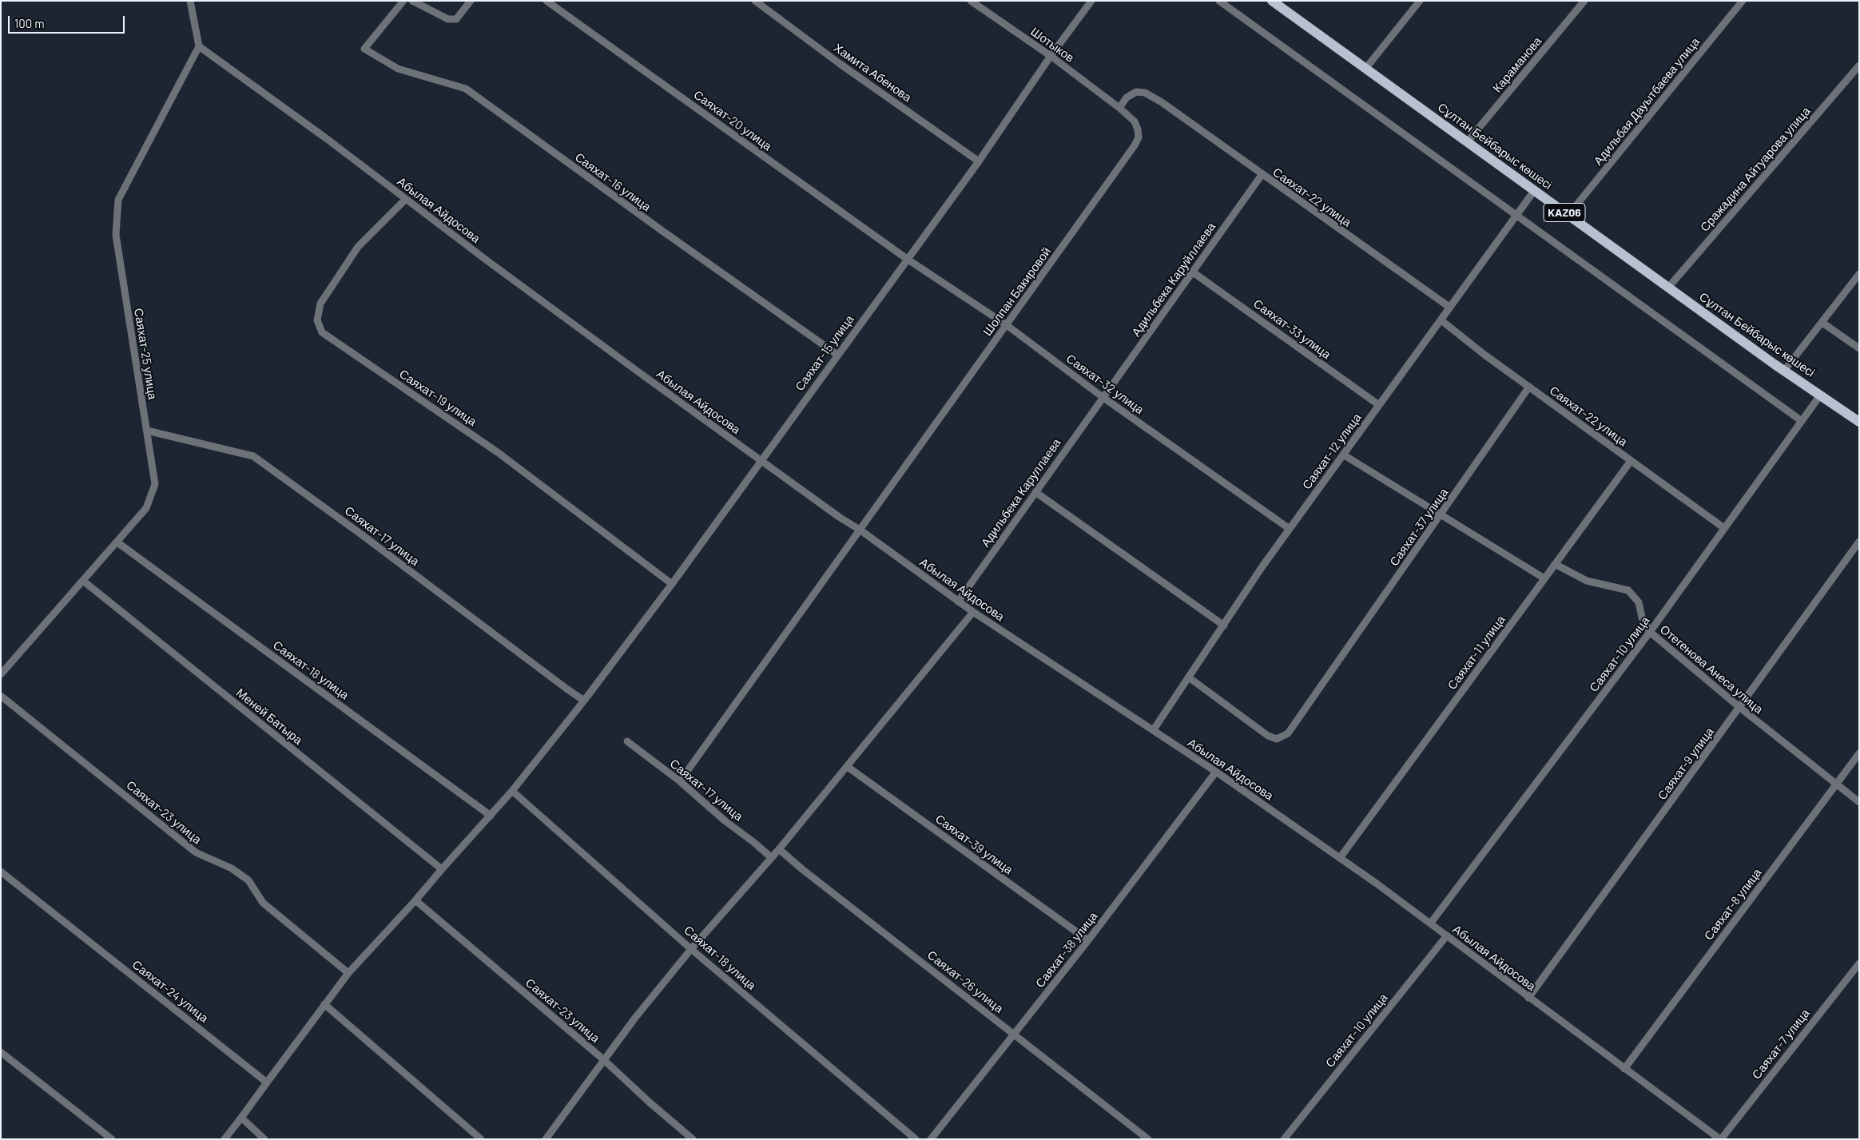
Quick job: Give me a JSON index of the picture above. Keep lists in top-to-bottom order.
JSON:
{
  "streets": {
    "main road": ["Сұлтан Бейбарыс көшесі", "KAZ06"],
    "street": [
      "Шотыков",
      "Караманова",
      "Хамита Абенова",
      "Адильбая Дауытбаева улица",
      "Саяхат-20 улица",
      "Сражадина Айтуарова улица",
      "Саяхат-16 улица",
      "Саяхат-22 улица",
      "Абылая Айдосова",
      "Адильбека Каруйллаева",
      "Шолпан Бакировой",
      "Саяхат-33 улица",
      "Саяхат-15 улица",
      "Саяхат-25 улица",
      "Саяхат-32 улица",
      "Саяхат-19 улица",
      "Саяхат-12 улица",
      "Адильбека Каруллаева",
      "Саяхат-37 улица",
      "Саяхат-17 улица",
      "Саяхат-11 улица",
      "Саяхат-10 улица",
      "Отегенова Анеса улица",
      "Саяхат-18 улица",
      "Меней Батыра",
      "Саяхат-9 улица",
      "Саяхат-23 улица",
      "Саяхат-39 улица",
      "Саяхат-8 улица",
      "Саяхат-38 улица",
      "Саяхат-26 улица",
      "Саяхат-24 улица",
      "Саяхат-7 улица"
    ]
  },
  "crossings": [
    ["Шотыков", "Саяхат-22 улица"],
    ["Шотыков", "Шолпан Бакировой"],
    ["Шотыков", "Саяхат-15 улица"],
    ["Караманова", "Сұлтан Бейбарыс көшесі"],
    ["Хамита Абенова", "Саяхат-15 улица"],
    ["Адильбая Дауытбаева улица", "Сұлтан Бейбарыс көшесі"],
    ["Саяхат-20 улица", "Саяхат-15 улица"],
    ["Саяхат-20 улица", "Саяхат-32 улица"],
    ["Сұлтан Бейбарыс көшесі", "Сражадина Айтуарова улица"],
    ["Сұлтан Бейбарыс көшесі", "Саяхат-12 улица"],
    ["Сұлтан Бейбарыс көшесі", "Саяхат-10 улица"],
    ["Саяхат-16 улица", "Саяхат-15 улица"],
    ["Саяхат-22 улица", "Адильбека Каруйллаева"],
    ["Саяхат-22 улица", "Шолпан Бакировой"],
    ["Саяхат-22 улица", "Саяхат-12 улица"],
    ["Саяхат-22 улица", "Саяхат-37 улица"],
    ["Саяхат-22 улица", "Саяхат-11 улица"],
    ["Саяхат-22 улица", "Саяхат-10 улица"],
    ["Абылая Айдосова", "Шолпан Бакировой"],
    ["Абылая Айдосова", "Саяхат-15 улица"],
    ["Абылая Айдосова", "Саяхат-25 улица"],
    ["Абылая Айдосова", "Саяхат-19 улица"],
    ["Абылая Айдосова", "Саяхат-12 улица"],
    ["Абылая Айдосова", "Адильбека Каруллаева"],
    ["Абылая Айдосова", "Саяхат-11 улица"],
    ["Абылая Айдосова", "Саяхат-10 улица"],
    ["Абылая Айдосова", "Саяхат-9 улица"],
    ["Абылая Айдосова", "Саяхат-8 улица"],
    ["Абылая Айдосова", "Саяхат-38 улица"],
    ["Абылая Айдосова", "Саяхат-7 улица"],
    ["Адильбека Каруйллаева", "Саяхат-33 улица"],
    ["Адильбека Каруйллаева", "Саяхат-32 улица"],
    ["Адильбека Каруйллаева", "Адильбека Каруллаева"],
    ["Шолпан Бакировой", "Саяхат-32 улица"],
    ["Шолпан Бакировой", "Саяхат-17 улица"],
    ["Саяхат-33 улица", "Саяхат-12 улица"],
    ["Саяхат-15 улица", "Саяхат-32 улица"],
    ["Саяхат-15 улица", "Саяхат-19 улица"],
    ["Саяхат-15 улица", "Саяхат-17 улица"],
    ["Саяхат-15 улица", "Саяхат-18 улица"],
    ["Саяхат-15 улица", "Меней Батыра"],
    ["Саяхат-15 улица", "Саяхат-23 улица"],
    ["Саяхат-15 улица", "Саяхат-24 улица"],
    ["Саяхат-25 улица", "Саяхат-17 улица"],
    ["Саяхат-25 улица", "Саяхат-18 улица"],
    ["Саяхат-25 улица", "Меней Батыра"],
    ["Саяхат-32 улица", "Саяхат-12 улица"],
    ["Саяхат-32 улица", "Адильбека Каруллаева"],
    ["Саяхат-12 улица", "Саяхат-37 улица"],
    ["Саяхат-11 улица", "Отегенова Анеса улица"],
    ["Саяхат-10 улица", "Отегенова Анеса улица"],
    ["Отегенова Анеса улица", "Саяхат-9 улица"],
    ["Отегенова Анеса улица", "Саяхат-8 улица"],
    ["Саяхат-39 улица", "Саяхат-38 улица"],
    ["Саяхат-38 улица", "Саяхат-26 улица"]
  ],
  "scale_bar": "100 m"
}
